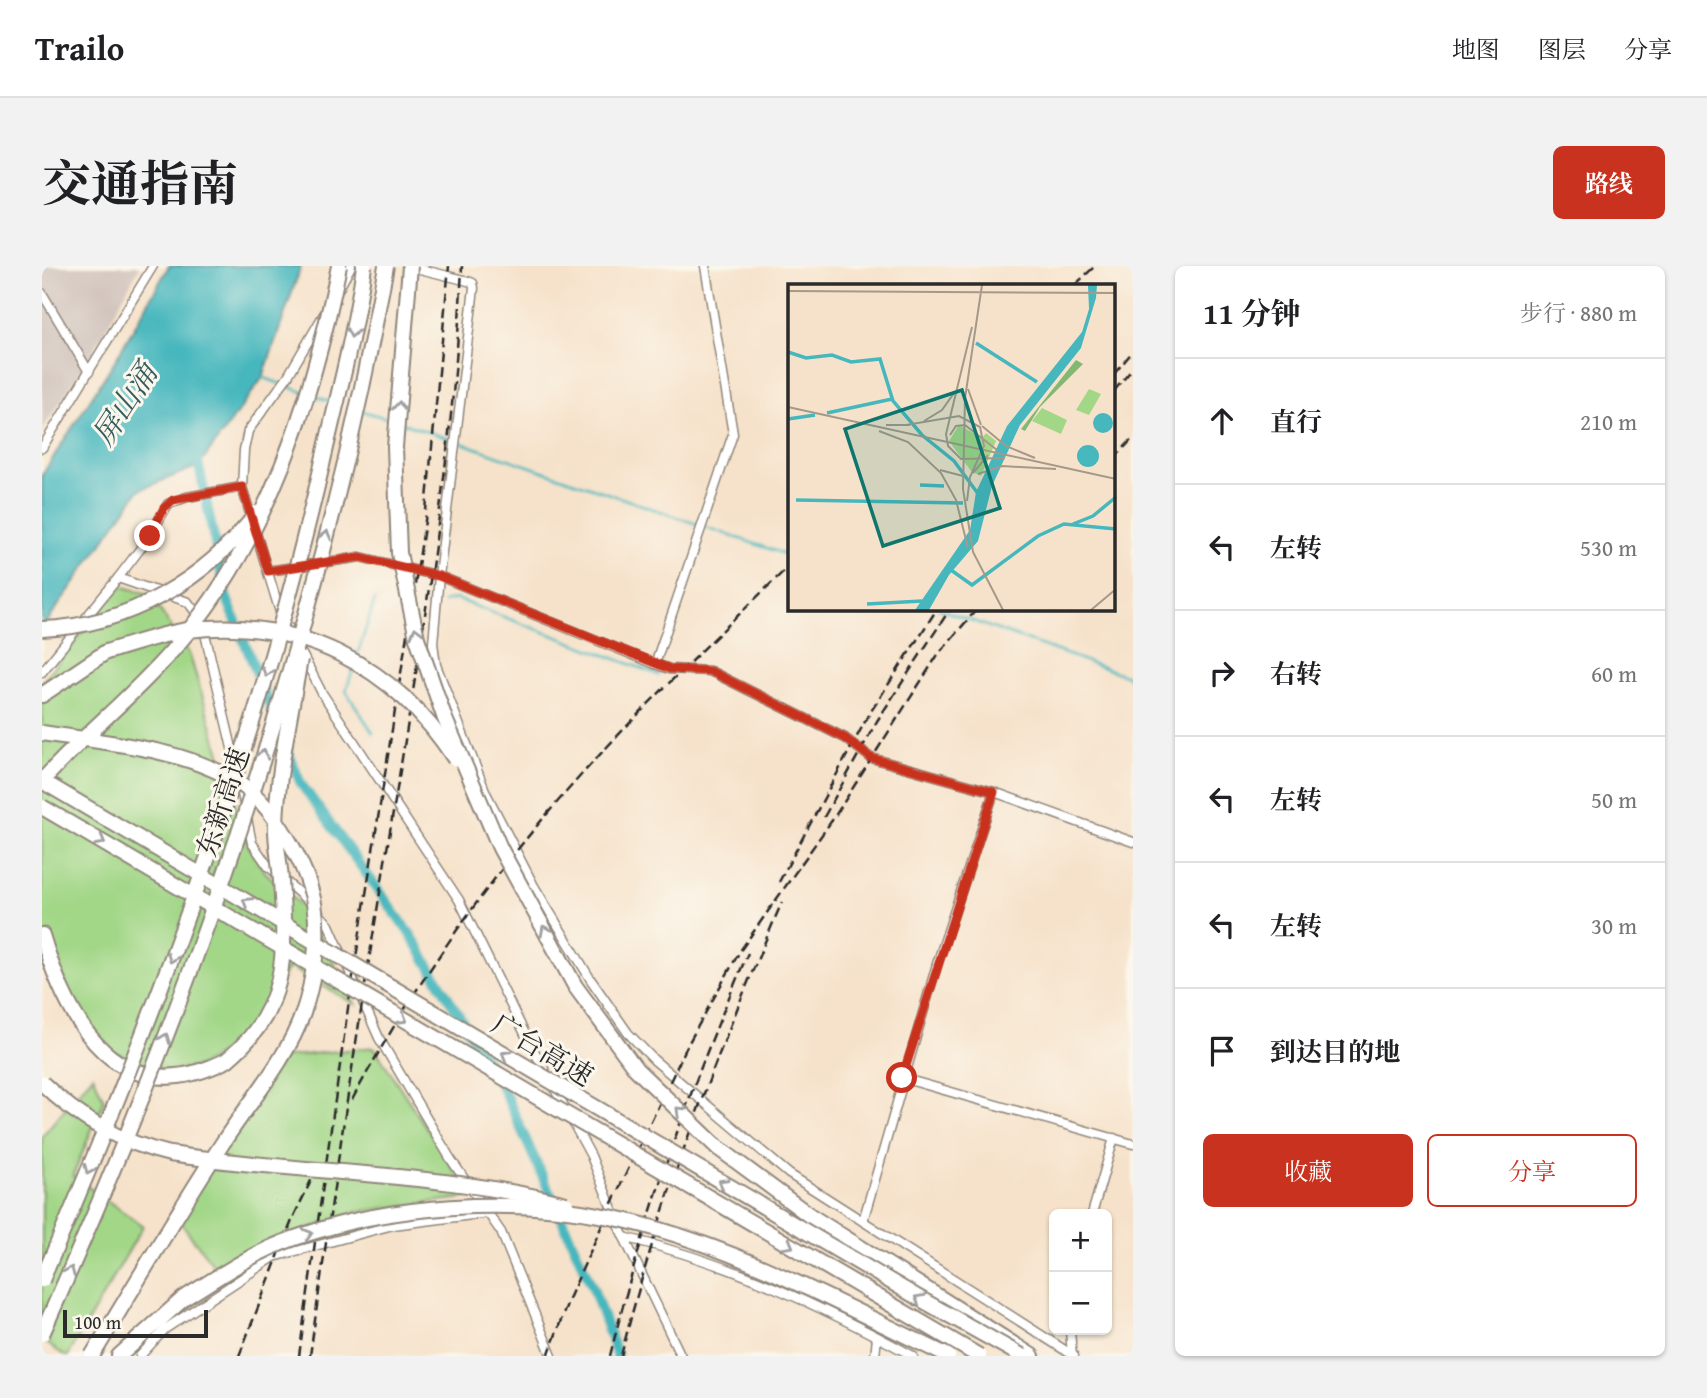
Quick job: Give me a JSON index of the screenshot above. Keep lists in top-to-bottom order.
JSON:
{
  "streets": {
    "highway": ["东新高速", "广台高速"]
  },
  "water": ["屏山涌"],
  "scale_bar": "100 m",
  "page": {
    "header": "Trailo",
    "nav": ["地图", "图层", "分享"],
    "title": "交通指南",
    "buttons": [
      "路线",
      ["收藏", "分享"]
    ],
    "heading": ["11 分钟", "步行 · 880 m"],
    "list": [
      ["直行", "210 m"],
      ["左转", "530 m"],
      ["右转", "60 m"],
      ["左转", "50 m"],
      ["左转", "30 m"],
      "到达目的地"
    ],
    "map_buttons": ["+", "−"],
    "scale": "100 m"
  }
}
